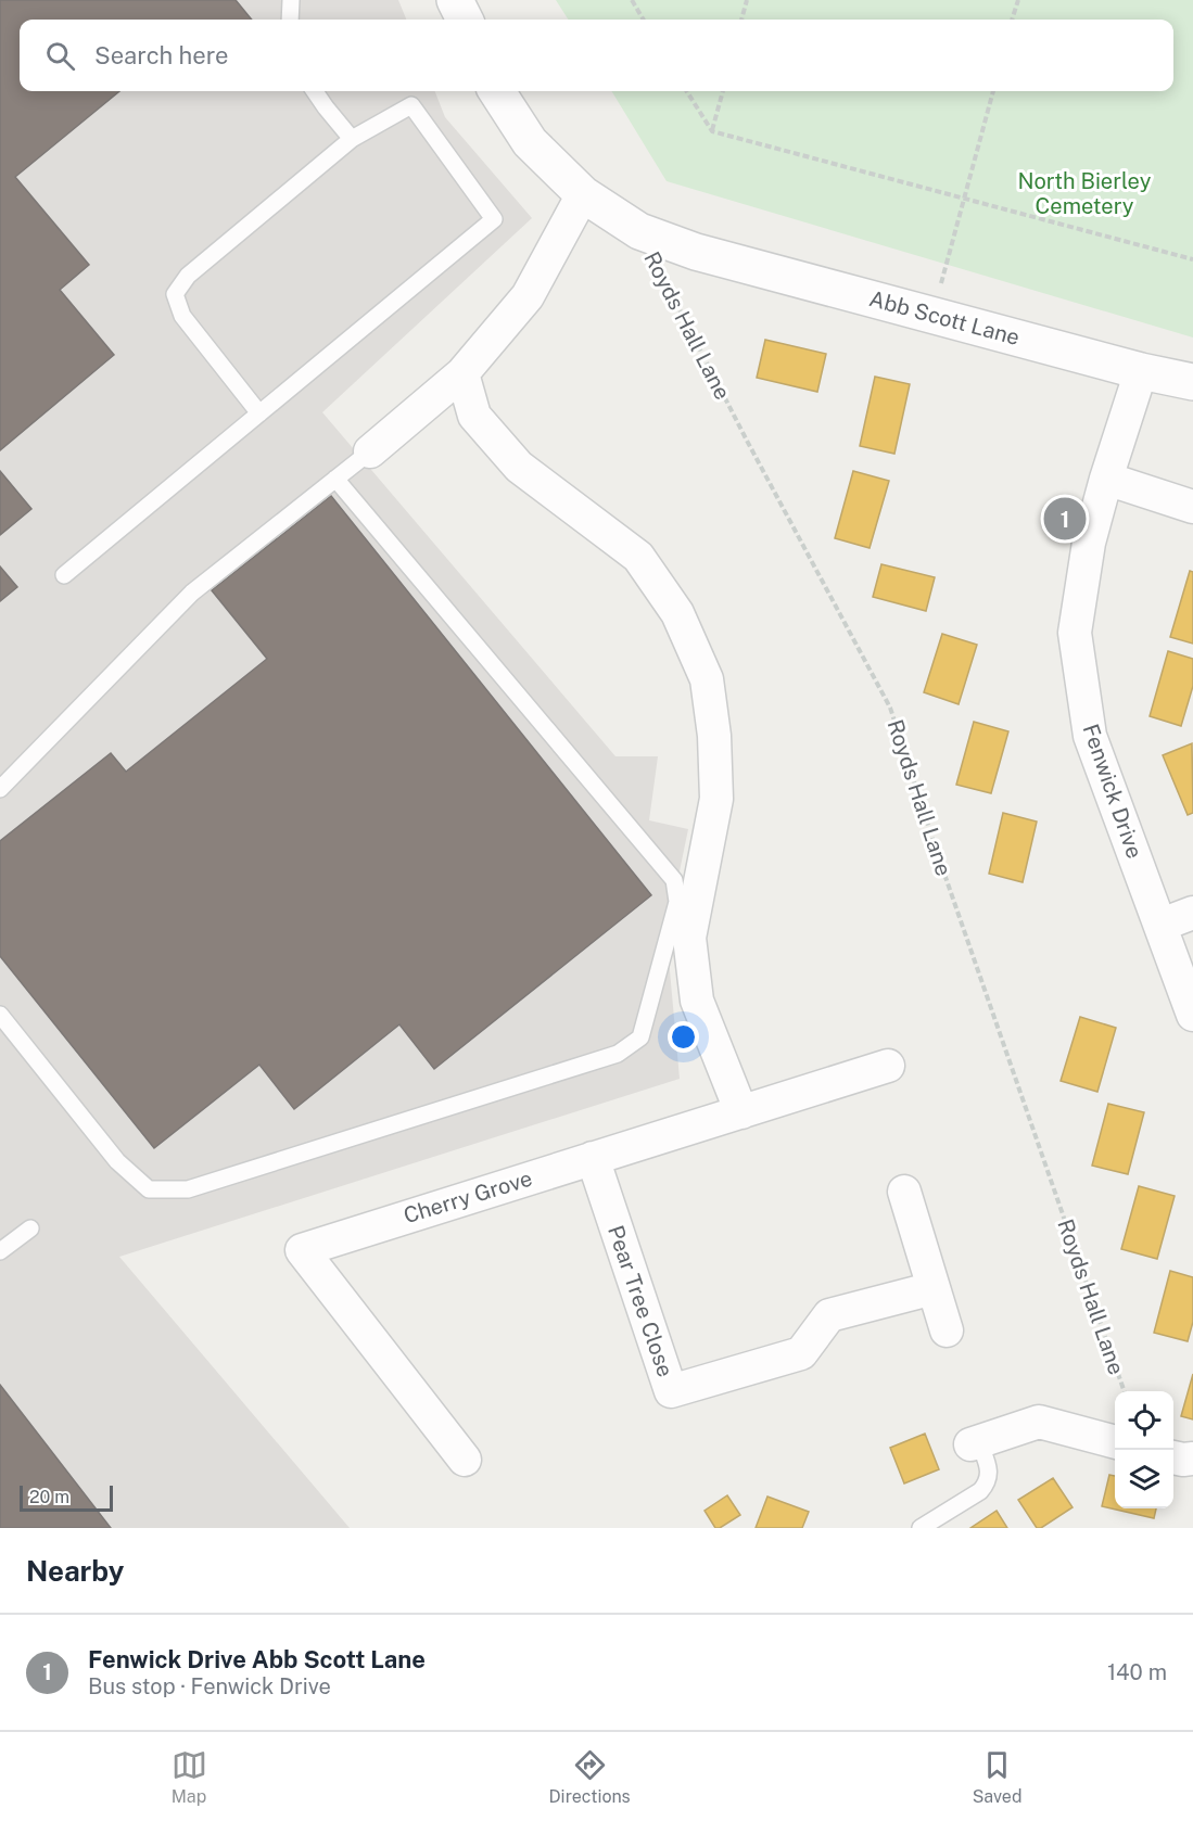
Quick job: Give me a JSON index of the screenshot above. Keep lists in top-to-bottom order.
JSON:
{
  "streets": {
    "street": [
      "Abb Scott Lane",
      "Royds Hall Lane",
      "Fenwick Drive",
      "Cherry Grove",
      "Pear Tree Close"
    ]
  },
  "crossings": [
    ["Abb Scott Lane", "Royds Hall Lane"],
    ["Abb Scott Lane", "Fenwick Drive"],
    ["Cherry Grove", "Pear Tree Close"]
  ],
  "parks": ["North Bierley Cemetery"],
  "scale_bar": "20 m",
  "page": {
    "search": "Search here",
    "pins": "1",
    "scale": "20 m",
    "heading": "Nearby",
    "list": [
      {
        "mark": "1",
        "name": "Fenwick Drive Abb Scott Lane",
        "note": "Bus stop · Fenwick Drive",
        "value": "140 m"
      }
    ],
    "nav": ["Map", "Directions", "Saved"]
  }
}
